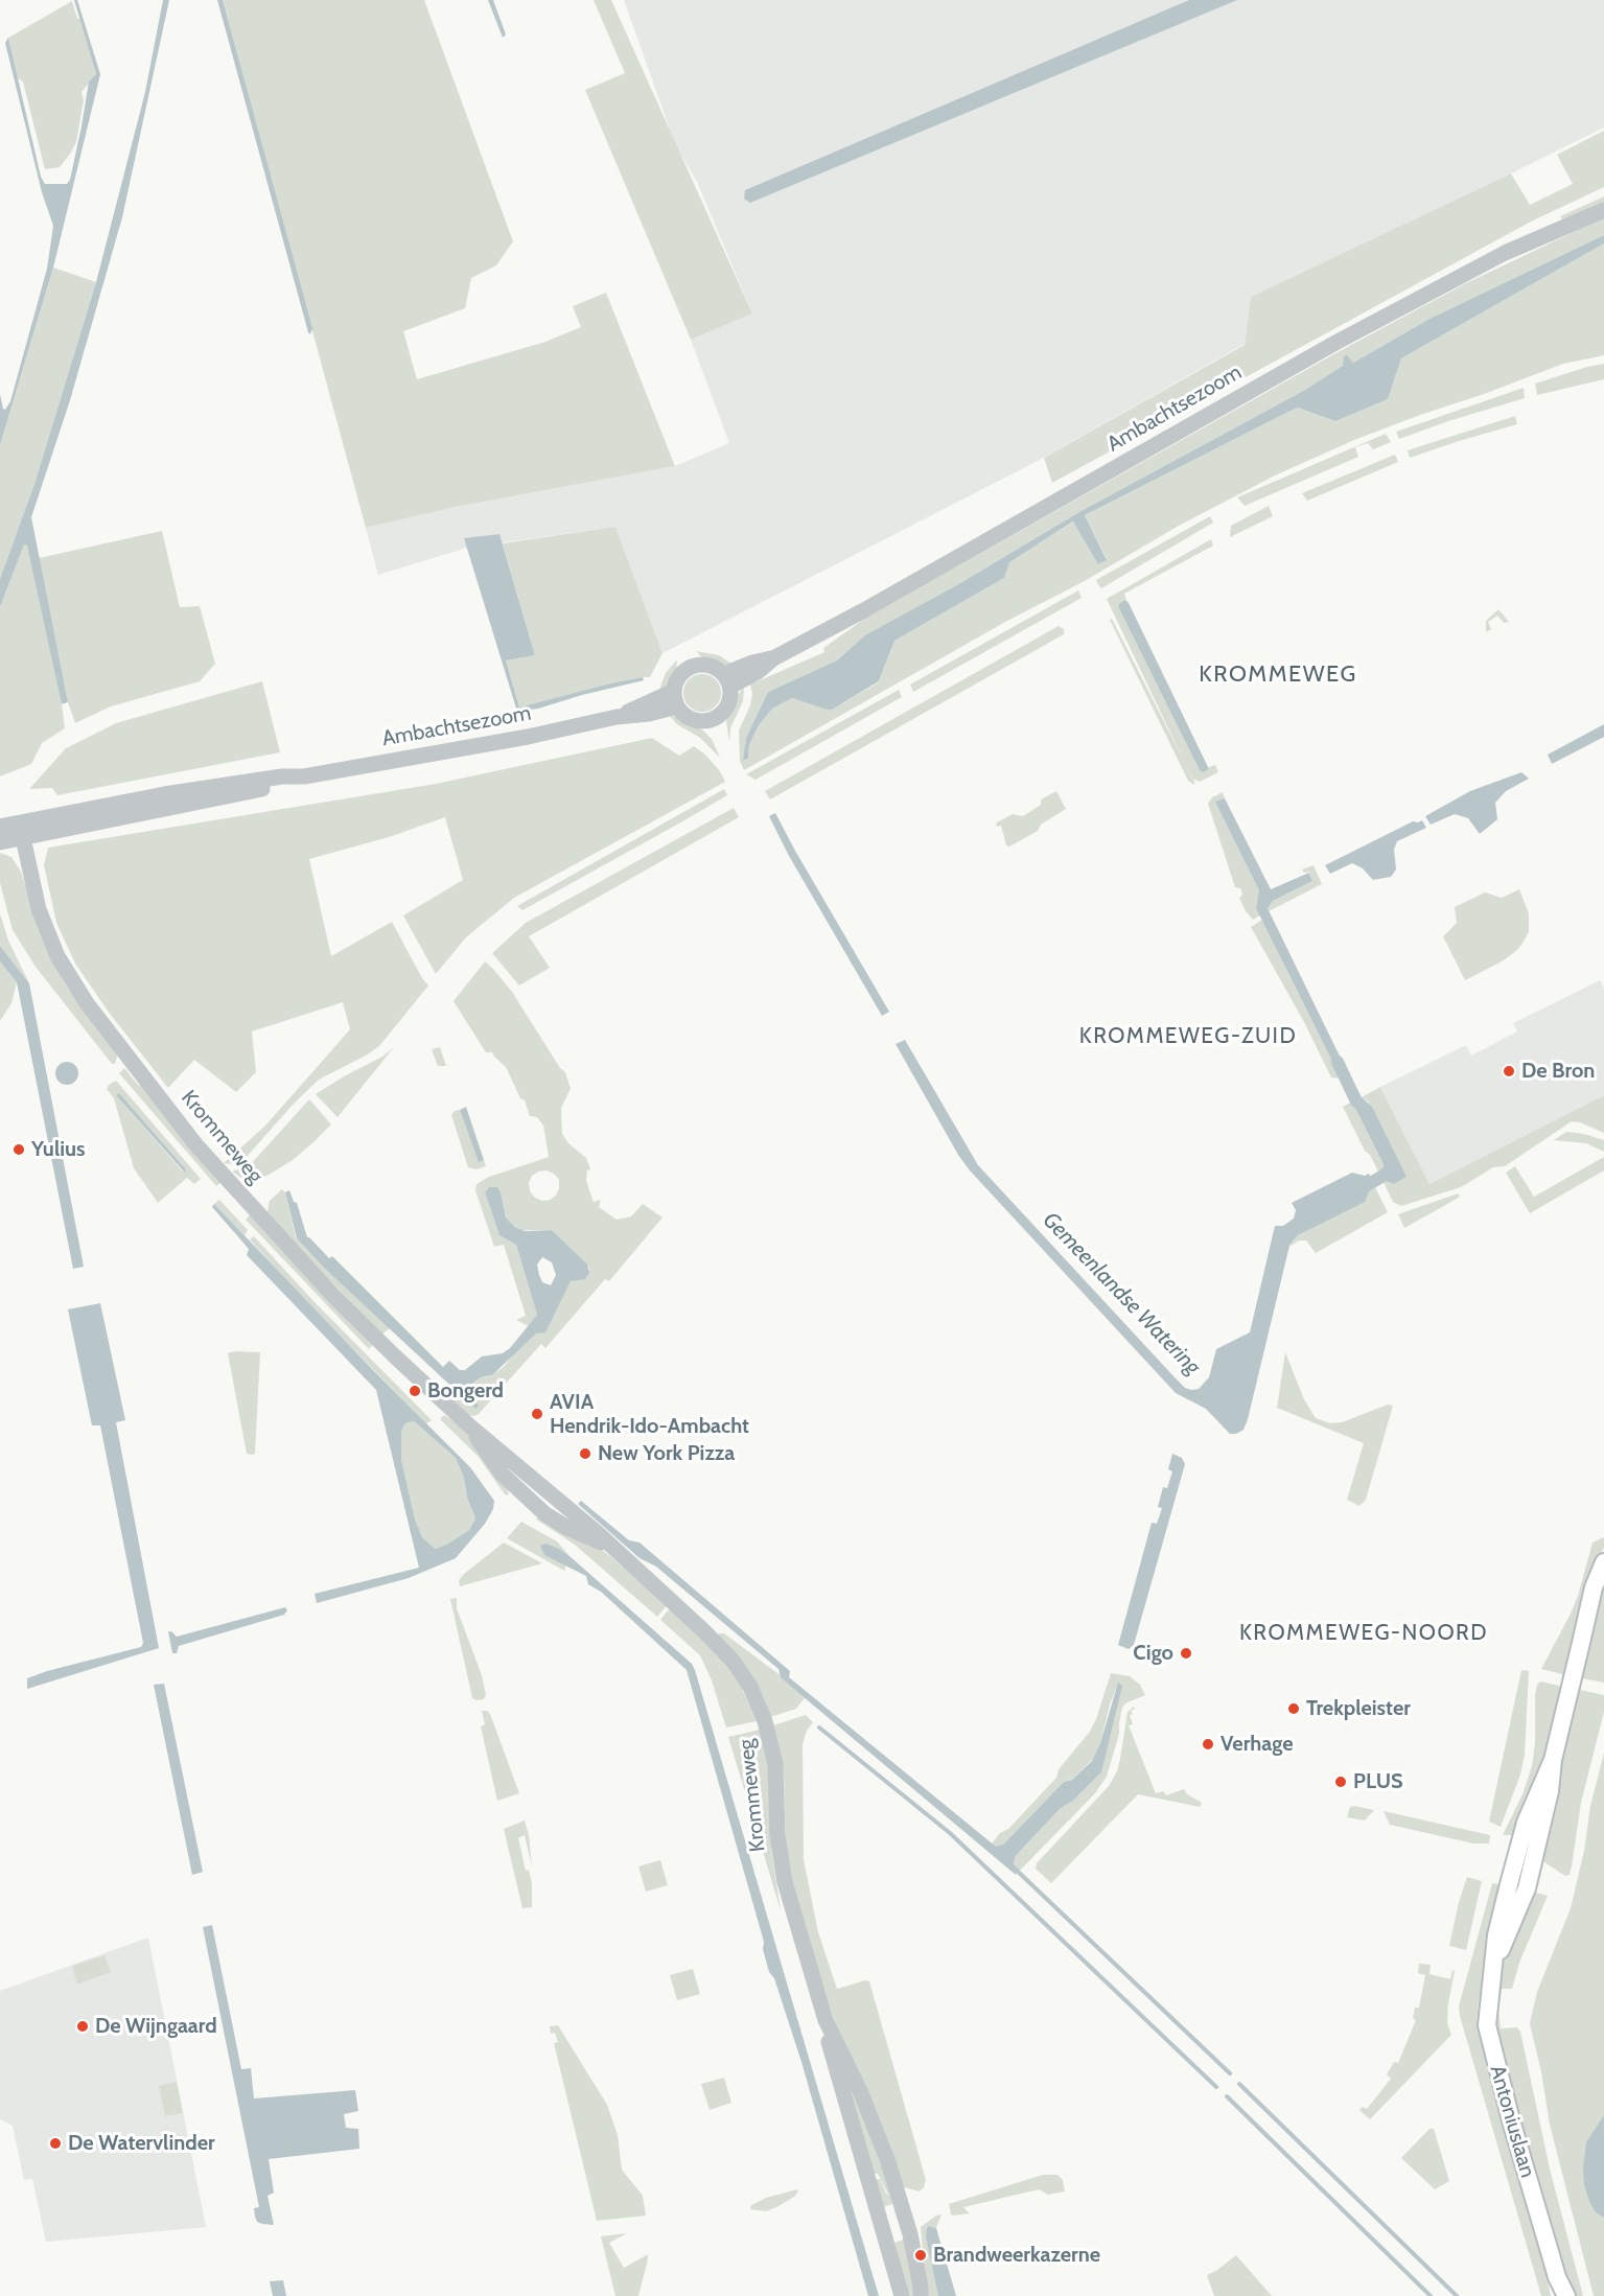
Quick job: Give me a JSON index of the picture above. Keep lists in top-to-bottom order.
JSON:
{
  "streets": {
    "main road": ["Antoniuslaan"],
    "street": ["Ambachtsezoom", "Krommeweg"]
  },
  "crossings": [
    ["Ambachtsezoom", "Krommeweg"]
  ],
  "districts": ["KROMMEWEG", "KROMMEWEG-ZUID", "KROMMEWEG-NOORD"],
  "water": ["Gemeenlandse Watering"],
  "places": [
    "De Bron",
    "Yulius",
    "Bongerd",
    "AVIA Hendrik-Ido-Ambacht",
    "New York Pizza",
    "Cigo",
    "Trekpleister",
    "Verhage",
    "PLUS",
    "De Wijngaard",
    "De Watervlinder",
    "Brandweerkazerne"
  ]
}
